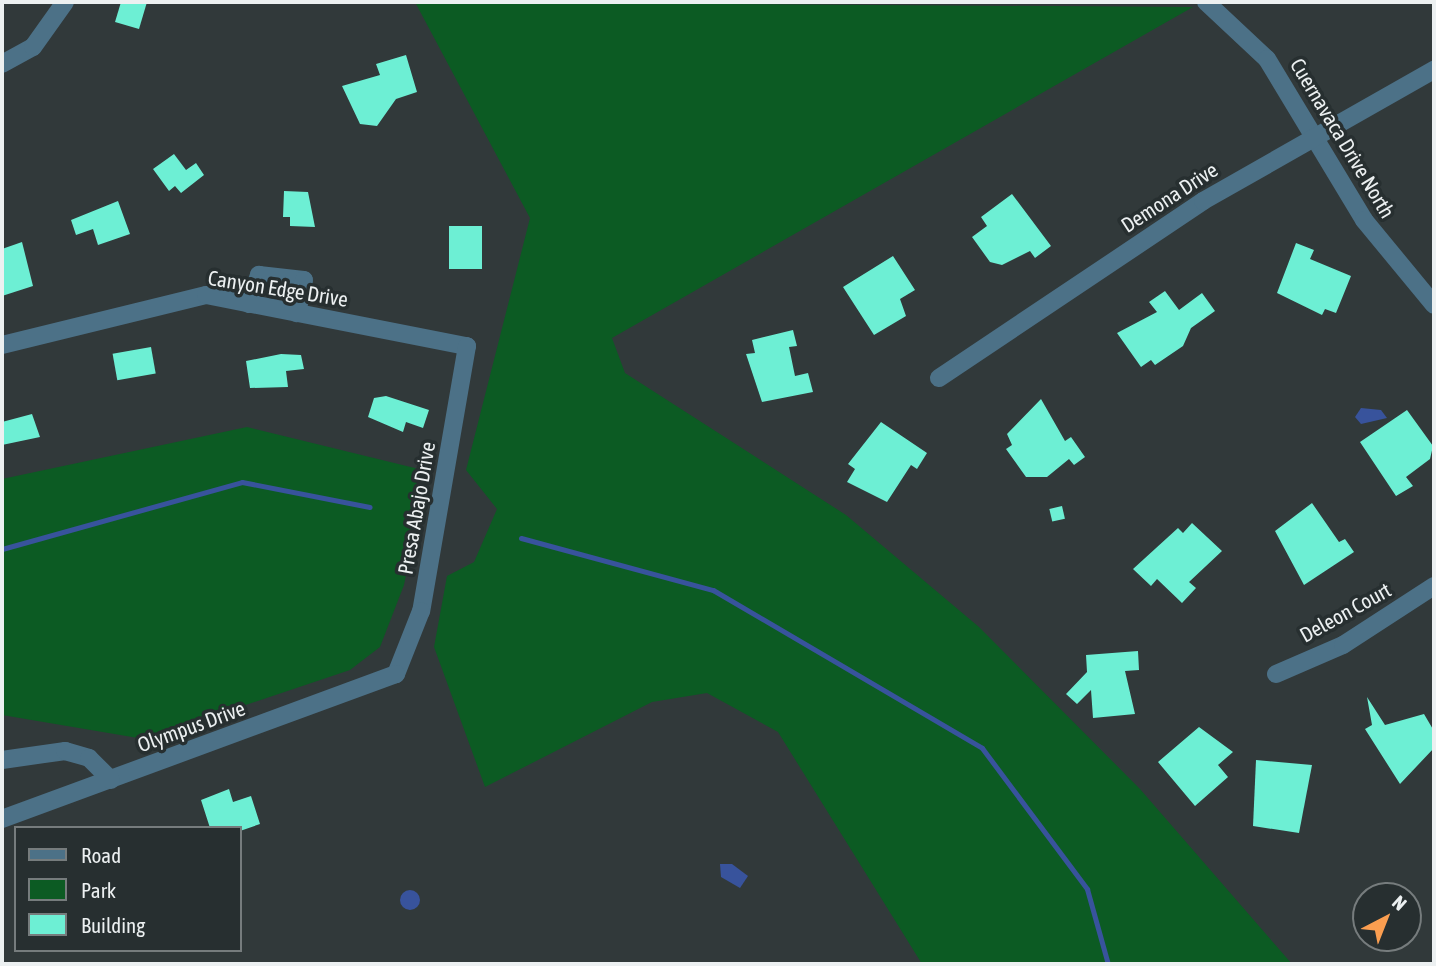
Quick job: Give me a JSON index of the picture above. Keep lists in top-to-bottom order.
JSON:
{
  "streets": {
    "street": [
      "Cuernavaca Drive North",
      "Demona Drive",
      "Canyon Edge Drive",
      "Presa Abajo Drive",
      "Deleon Court",
      "Olympus Drive"
    ]
  },
  "crossings": [
    ["Cuernavaca Drive North", "Demona Drive"],
    ["Canyon Edge Drive", "Presa Abajo Drive"],
    ["Presa Abajo Drive", "Olympus Drive"]
  ],
  "legend": ["Road", "Park", "Building"],
  "north": "top right"
}
